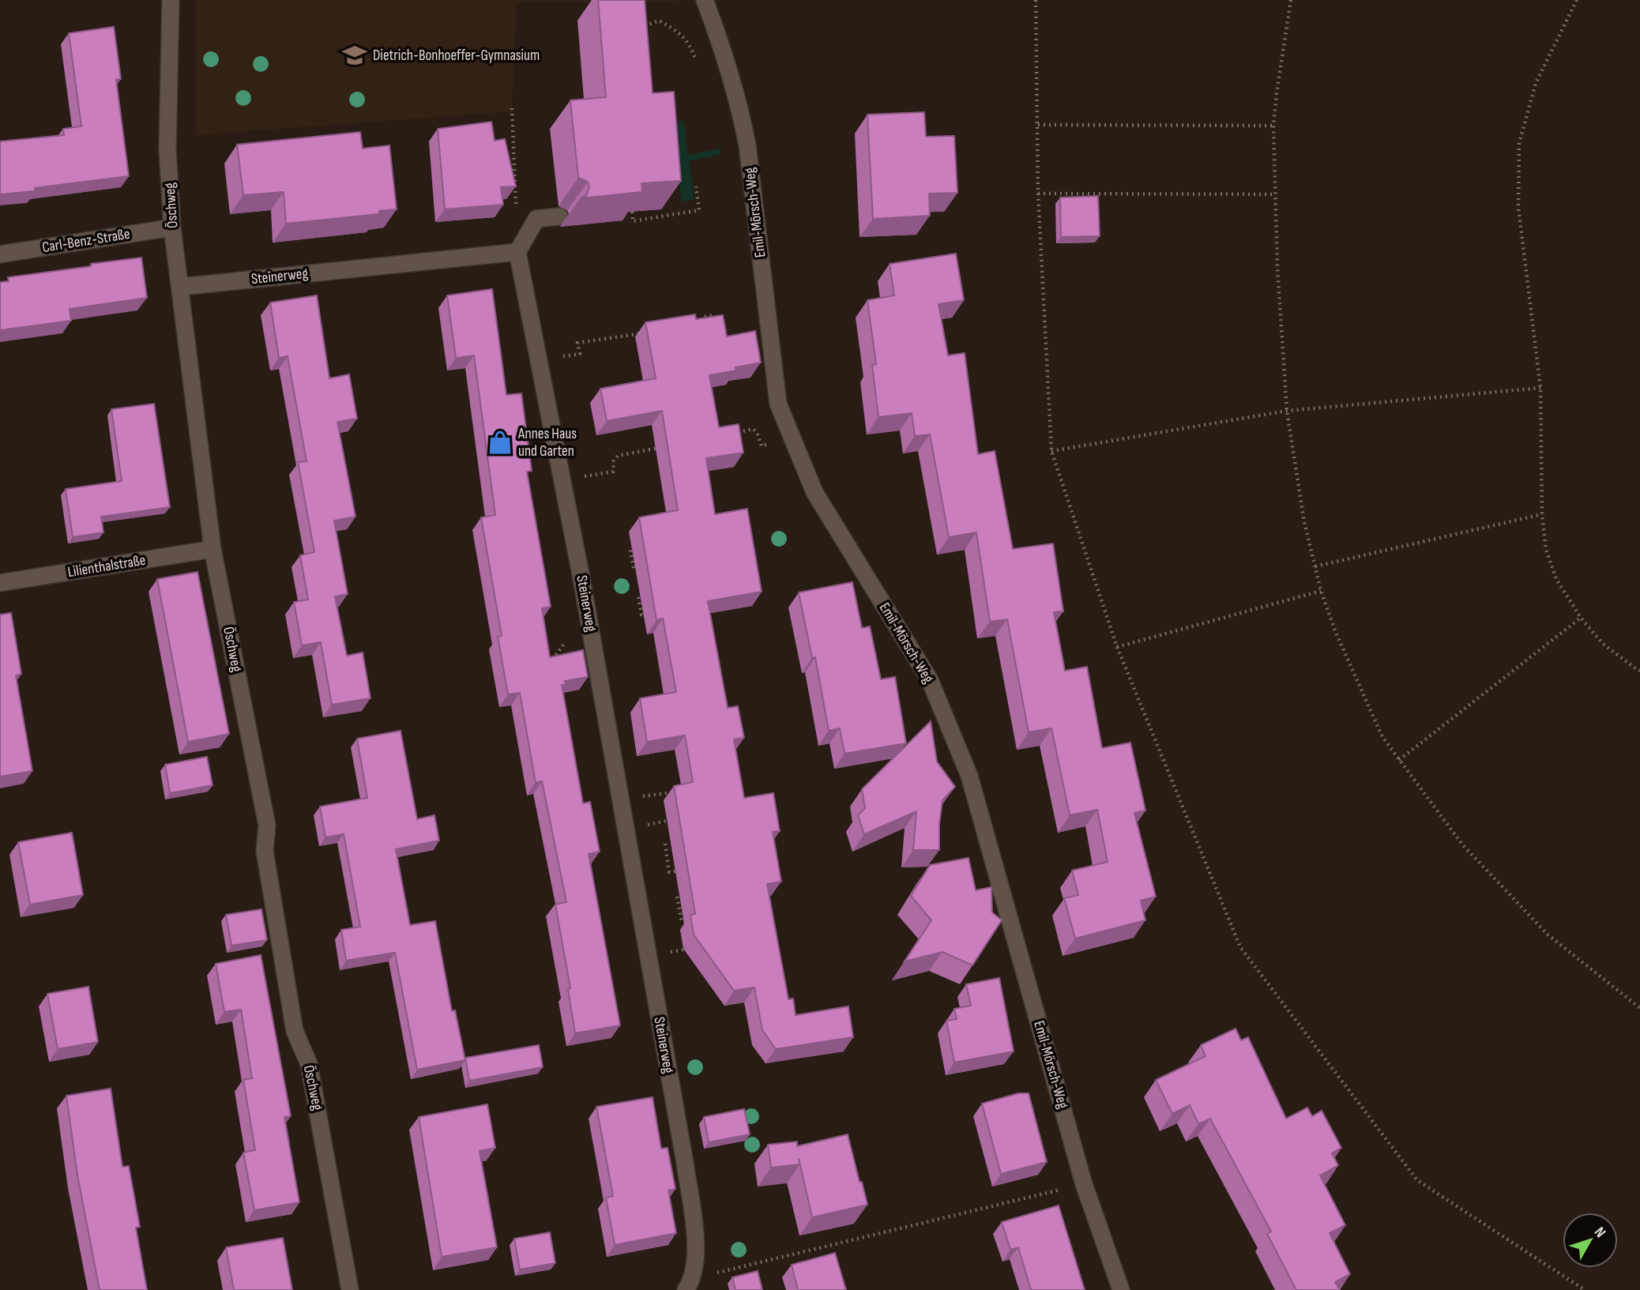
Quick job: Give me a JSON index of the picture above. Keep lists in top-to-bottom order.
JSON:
{
  "streets": {
    "street": [
      "Öschweg",
      "Emil-Mörsch-Weg",
      "Carl-Benz-Straße",
      "Steinerweg",
      "Lilienthalstraße"
    ]
  },
  "crossings": [
    ["Öschweg", "Carl-Benz-Straße"],
    ["Öschweg", "Steinerweg"],
    ["Öschweg", "Lilienthalstraße"]
  ],
  "places": {
    "school or university": ["Dietrich-Bonhoeffer-Gymnasium"],
    "shop": ["Annes Haus und Garten"]
  },
  "north": "top right"
}
